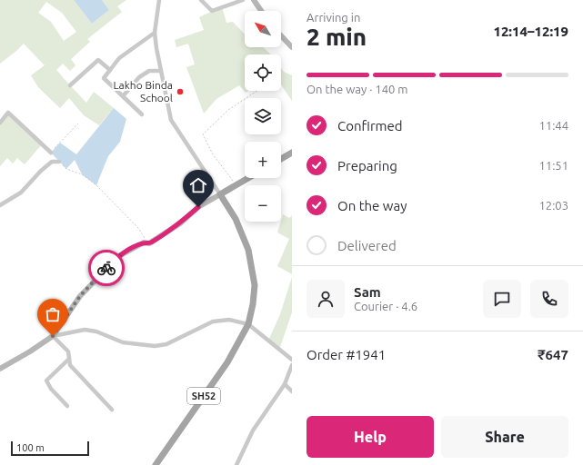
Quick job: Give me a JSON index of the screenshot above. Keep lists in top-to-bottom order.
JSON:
{
  "streets": {
    "main road": ["SH52"]
  },
  "places": ["Lakho Binda School"],
  "scale_bar": "100 m",
  "north": "top left",
  "page": {
    "heading": ["2 min", "Arriving in", "12:14–12:19"],
    "panel": [
      "Sam",
      "Courier · 4.6",
      "Order #1941",
      "₹647"
    ],
    "map_buttons": ["+", "−"],
    "bar": "On the way · 140 m",
    "list": [
      ["Confirmed", "11:44"],
      ["Preparing", "11:51"],
      ["On the way", "12:03"],
      "Delivered"
    ],
    "buttons": ["Help", "Share"],
    "scale": "100 m"
  }
}
